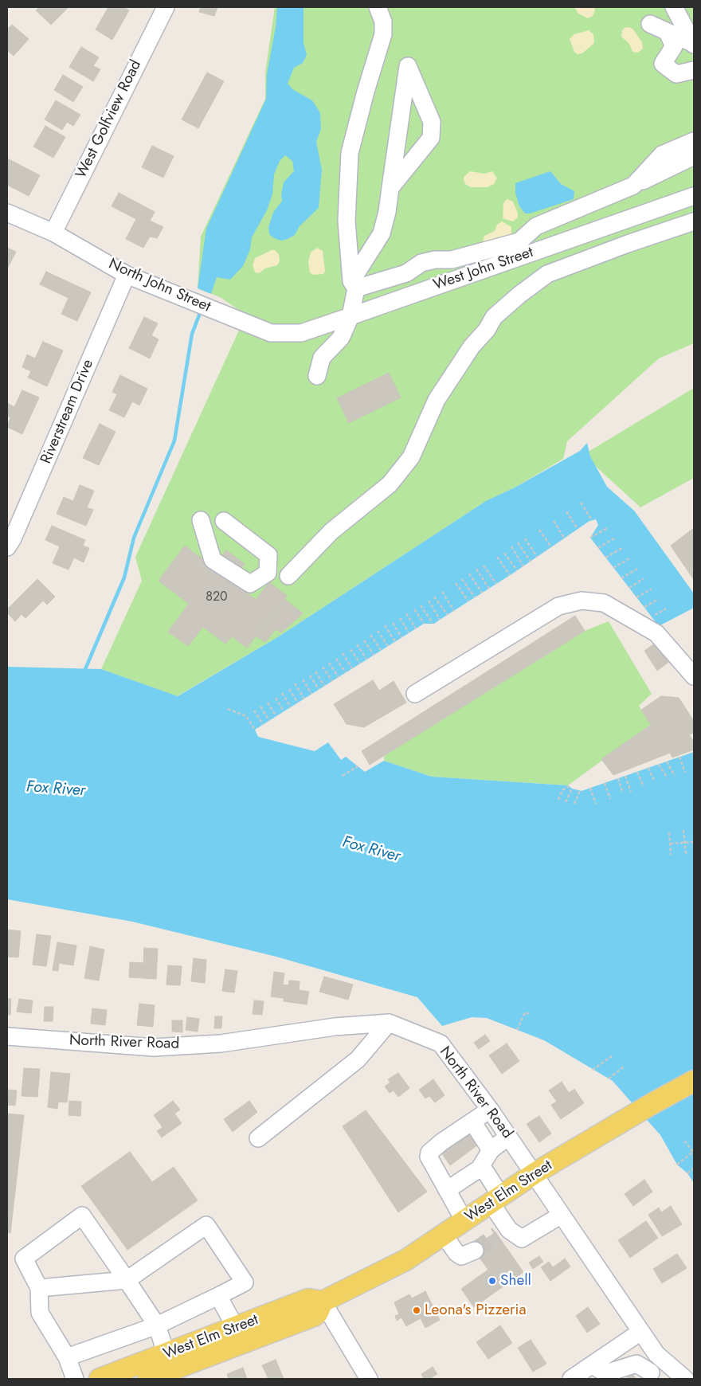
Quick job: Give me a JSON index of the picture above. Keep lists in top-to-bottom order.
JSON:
{
  "streets": {
    "main road": ["West Elm Street"],
    "street": [
      "West Golfview Road",
      "West John Street",
      "North John Street",
      "Riverstream Drive",
      "North River Road"
    ]
  },
  "crossings": [
    ["West Golfview Road", "North John Street"],
    ["West John Street", "North John Street"],
    ["North John Street", "Riverstream Drive"],
    ["North River Road", "West Elm Street"]
  ],
  "water": ["Fox River"],
  "places": ["Shell", "Leona's Pizzeria"],
  "house_numbers": ["820"]
}
